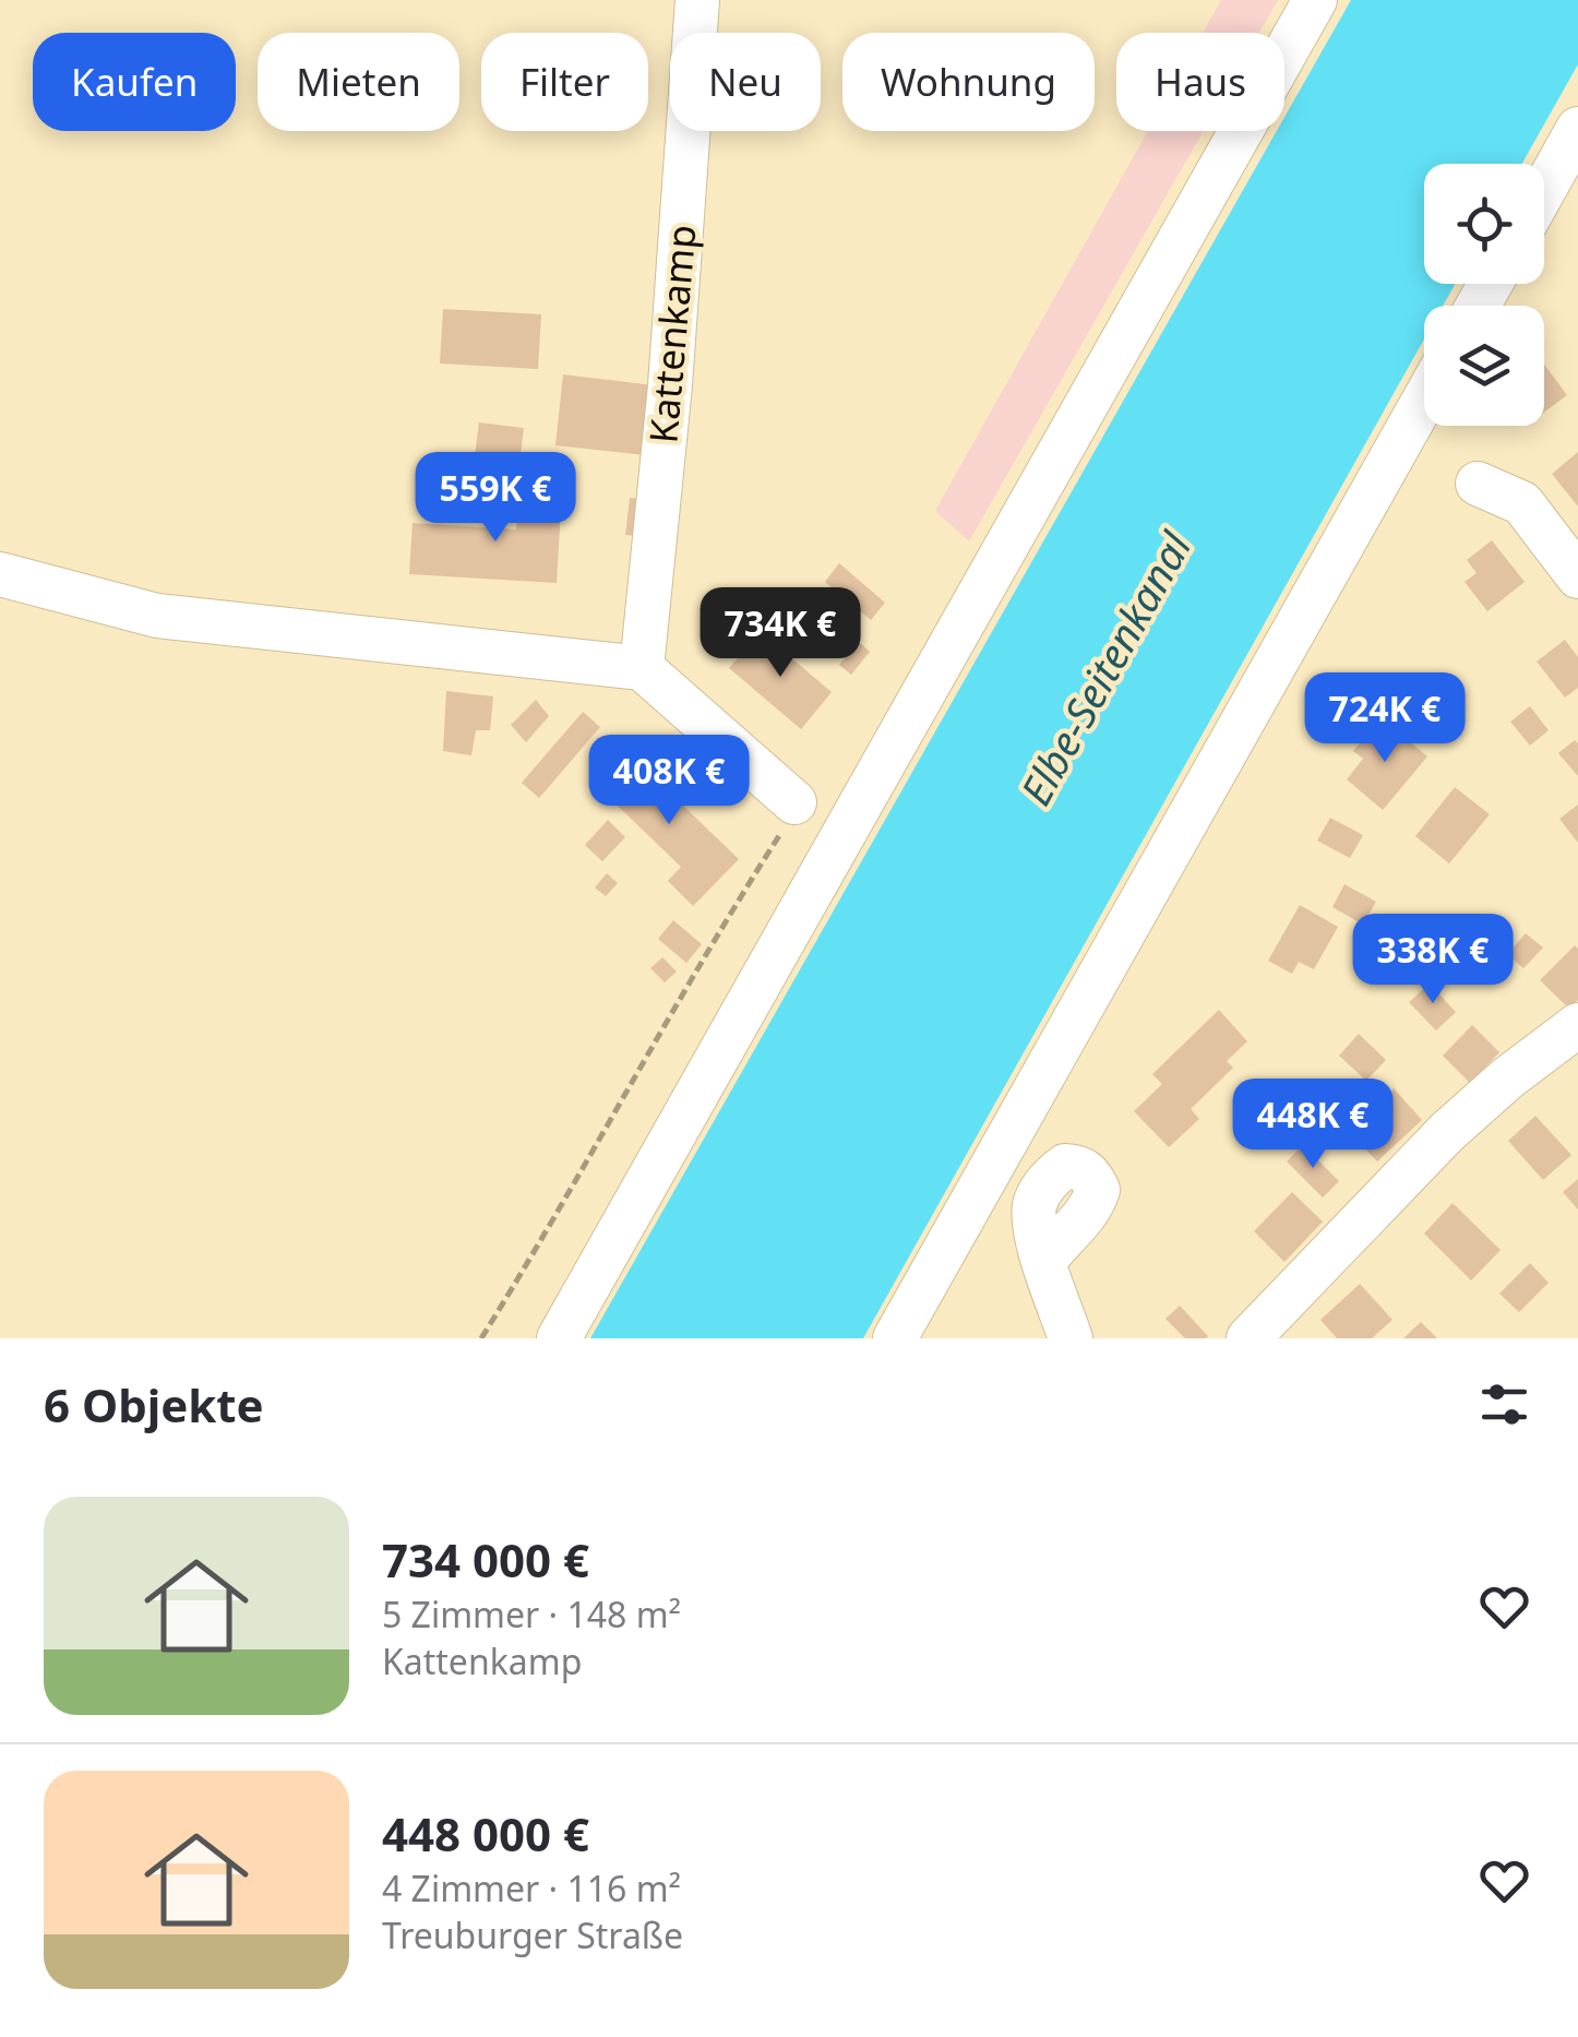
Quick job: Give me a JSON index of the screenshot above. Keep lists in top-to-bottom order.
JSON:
{
  "streets": {
    "street": ["Kattenkamp"]
  },
  "water": ["Elbe-Seitenkanal"],
  "page": {
    "chip": [
      "Kaufen",
      "Mieten",
      "Filter",
      "Neu",
      "Wohnung",
      "Haus"
    ],
    "price": [
      "559K €",
      "734K €",
      "724K €",
      "408K €",
      "338K €",
      "448K €"
    ],
    "heading": "6 Objekte",
    "list": [
      {
        "name": "734 000 €",
        "note": "5 Zimmer · 148 m² · Kattenkamp"
      },
      {
        "name": "448 000 €",
        "note": "4 Zimmer · 116 m² · Treuburger Straße"
      }
    ]
  }
}
